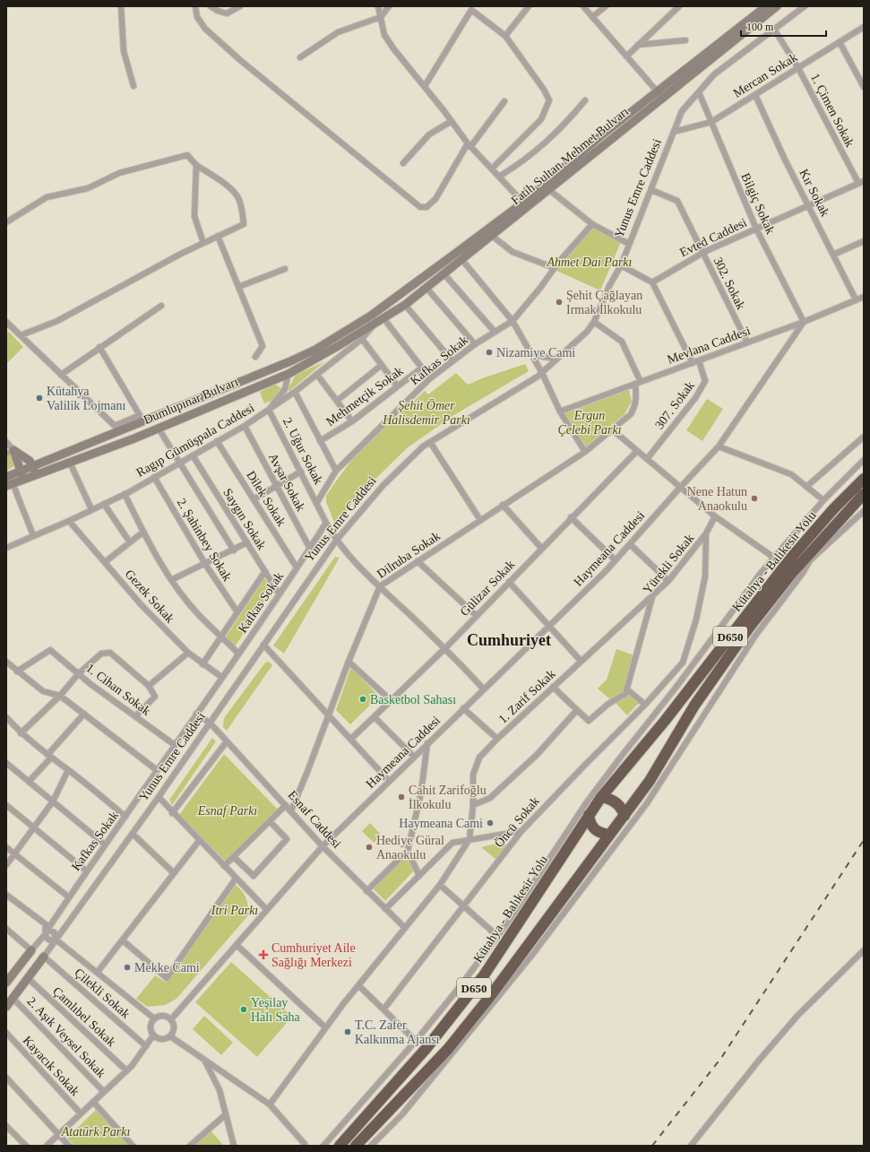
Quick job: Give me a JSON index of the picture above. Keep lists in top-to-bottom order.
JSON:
{
  "streets": {
    "highway": ["Kütahya - Balıkesir Yolu", "D650"],
    "main road": ["Fatih Sultan Mehmet Bulvarı", "Dumlupınar Bulvarı"],
    "street": [
      "Mercan Sokak",
      "1. Çimen Sokak",
      "Yunus Emre Caddesi",
      "Kır Sokak",
      "Bilgiç Sokak",
      "Evted Caddesi",
      "302. Sokak",
      "Mevlana Caddesi",
      "Kafkas Sokak",
      "Mehmetçik Sokak",
      "307. Sokak",
      "Ragıp Gümüşpala Caddesi",
      "2. Uğur Sokak",
      "Avşar Sokak",
      "Dilek Sokak",
      "Saygın Sokak",
      "2. Şahinbey Sokak",
      "Haymeana Caddesi",
      "Dilruba Sokak",
      "Yürekli Sokak",
      "Gülizar Sokak",
      "Gezek Sokak",
      "1. Cihan Sokak",
      "1. Zarif Sokak",
      "Esnaf Caddesi",
      "Öncü Sokak",
      "Çilekli Sokak",
      "Çamlıbel Sokak",
      "2. Aşık Veysel Sokak",
      "Kayacık Sokak"
    ]
  },
  "crossings": [
    ["Mercan Sokak", "1. Çimen Sokak"],
    ["Mercan Sokak", "Yunus Emre Caddesi"],
    ["Mercan Sokak", "Kır Sokak"],
    ["Mercan Sokak", "Bilgiç Sokak"],
    ["1. Çimen Sokak", "Yunus Emre Caddesi"],
    ["1. Çimen Sokak", "Evted Caddesi"],
    ["Fatih Sultan Mehmet Bulvarı", "Dumlupınar Bulvarı"],
    ["Fatih Sultan Mehmet Bulvarı", "Ragıp Gümüşpala Caddesi"],
    ["Yunus Emre Caddesi", "Bilgiç Sokak"],
    ["Yunus Emre Caddesi", "302. Sokak"],
    ["Yunus Emre Caddesi", "Esnaf Caddesi"],
    ["Yunus Emre Caddesi", "Çilekli Sokak"],
    ["Kır Sokak", "Evted Caddesi"],
    ["Kır Sokak", "Mevlana Caddesi"],
    ["Bilgiç Sokak", "Evted Caddesi"],
    ["Bilgiç Sokak", "Mevlana Caddesi"],
    ["Bilgiç Sokak", "Haymeana Caddesi"],
    ["Evted Caddesi", "302. Sokak"],
    ["302. Sokak", "Mevlana Caddesi"],
    ["Mevlana Caddesi", "307. Sokak"],
    ["Mevlana Caddesi", "Haymeana Caddesi"],
    ["Mevlana Caddesi", "Dilruba Sokak"],
    ["Kafkas Sokak", "2. Uğur Sokak"],
    ["Kafkas Sokak", "Avşar Sokak"],
    ["Kafkas Sokak", "Dilek Sokak"],
    ["Kafkas Sokak", "Saygın Sokak"],
    ["Kafkas Sokak", "Gezek Sokak"],
    ["Kafkas Sokak", "1. Cihan Sokak"],
    ["Kafkas Sokak", "Esnaf Caddesi"],
    ["Dumlupınar Bulvarı", "Ragıp Gümüşpala Caddesi"],
    ["Ragıp Gümüşpala Caddesi", "2. Uğur Sokak"],
    ["Ragıp Gümüşpala Caddesi", "Avşar Sokak"],
    ["Ragıp Gümüşpala Caddesi", "Dilek Sokak"],
    ["Ragıp Gümüşpala Caddesi", "Saygın Sokak"],
    ["Ragıp Gümüşpala Caddesi", "2. Şahinbey Sokak"],
    ["Ragıp Gümüşpala Caddesi", "Gezek Sokak"],
    ["Haymeana Caddesi", "Esnaf Caddesi"],
    ["Dilruba Sokak", "Esnaf Caddesi"],
    ["Yürekli Sokak", "1. Zarif Sokak"],
    ["Yürekli Sokak", "Öncü Sokak"]
  ],
  "districts": ["Cumhuriyet"],
  "parks": [
    "Ahmet Dai Parkı",
    "Şehit Ömer Halisdemir Parkı",
    "Ergun Çelebi Parkı",
    "Esnaf Parkı",
    "Itri Parkı",
    "Atatürk Parkı"
  ],
  "places": {
    "other": [
      "Şehit Çağlayan Irmak İlkokulu",
      "Nizamiye Cami",
      "Kütahya Valilik Lojmanı",
      "Nene Hatun Anaokulu",
      "Basketbol Sahası",
      "Cahit Zarifoğlu İlkokulu",
      "Haymeana Cami",
      "Hediye Güral Anaokulu",
      "Mekke Cami",
      "Yeşilay Halı Saha",
      "T.C. Zafer Kalkınma Ajansı"
    ],
    "health": ["Cumhuriyet Aile Sağlığı Merkezi"]
  },
  "scale_bar": "100 m"
}
